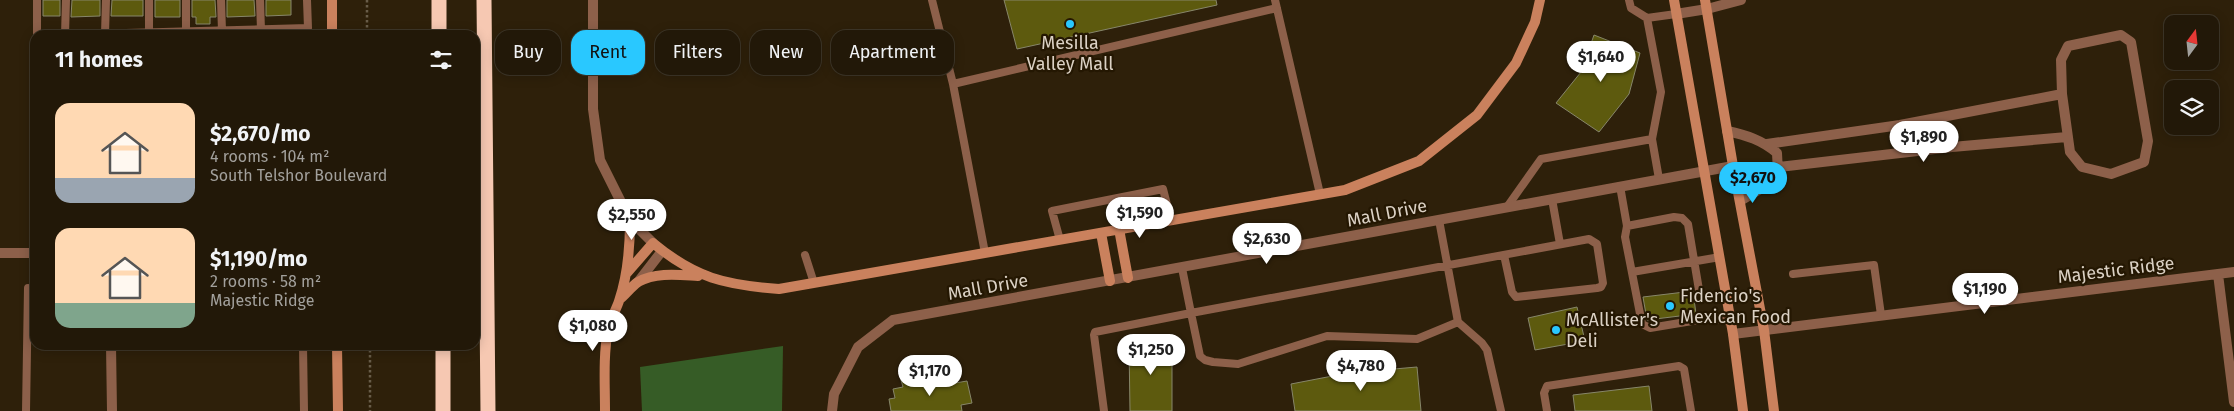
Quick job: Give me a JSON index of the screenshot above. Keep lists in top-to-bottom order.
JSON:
{
  "streets": {
    "street": ["Mall Drive", "Majestic Ridge"]
  },
  "places": ["Mesilla Valley Mall", "Fidencio's Mexican Food", "McAllister's Deli"],
  "north": "top",
  "page": {
    "chip": [
      "Buy",
      "Rent",
      "Filters",
      "New",
      "Apartment"
    ],
    "heading": "11 homes",
    "price": [
      "$1,640",
      "$1,890",
      "$2,670",
      "$1,590",
      "$2,550",
      "$2,630",
      "$1,190",
      "$1,080",
      "$1,250",
      "$4,780",
      "$1,170"
    ],
    "list": [
      {
        "name": "$2,670/mo",
        "note": "4 rooms · 104 m² · South Telshor Boulevard"
      },
      {
        "name": "$1,190/mo",
        "note": "2 rooms · 58 m² · Majestic Ridge"
      }
    ]
  }
}
